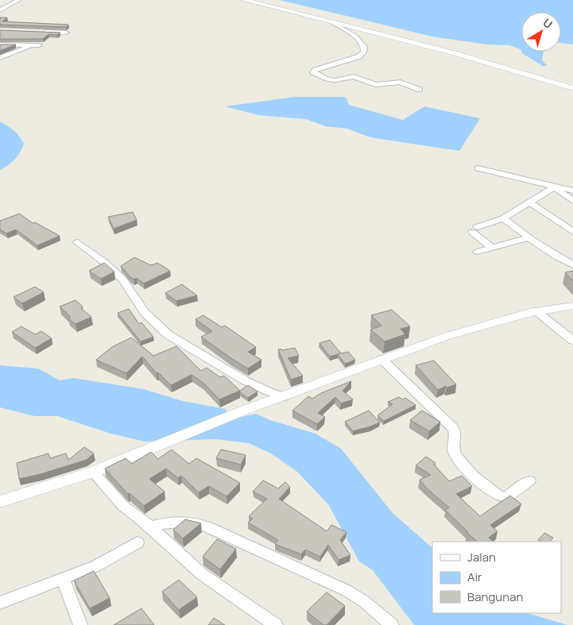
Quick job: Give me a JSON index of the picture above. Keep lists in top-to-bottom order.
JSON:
{
  "legend": ["Jalan", "Air", "Bangunan"],
  "north": "top right"
}
